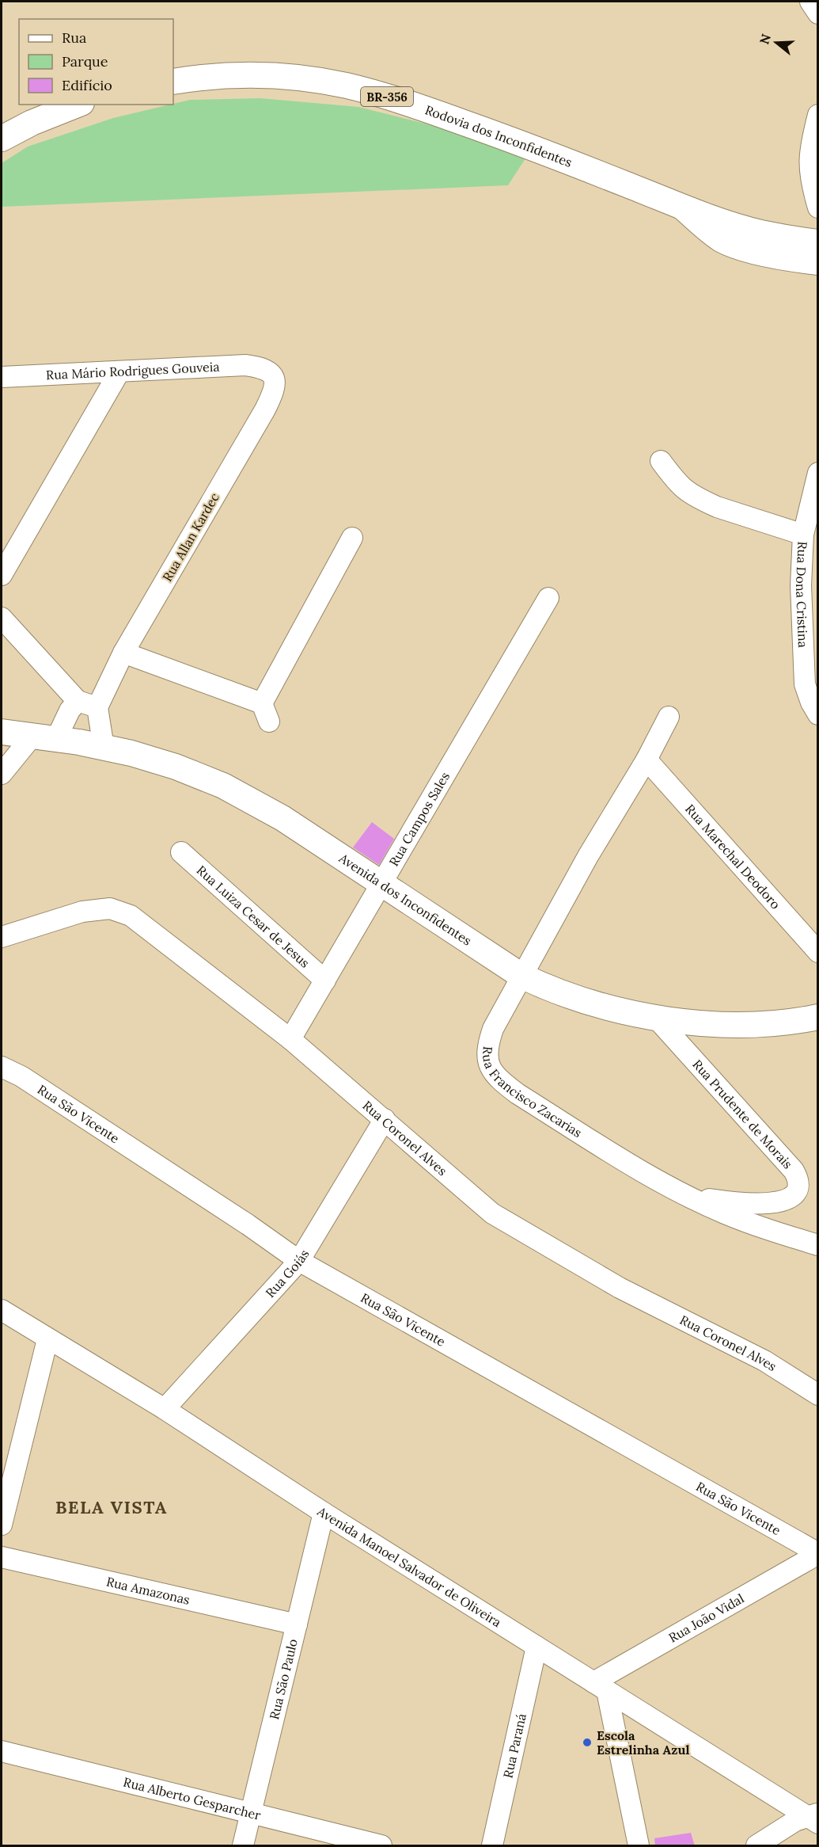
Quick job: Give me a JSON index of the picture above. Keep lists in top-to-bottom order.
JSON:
{
  "streets": {
    "main road": ["BR-356", "Rodovia dos Inconfidentes", "Avenida dos Inconfidentes"],
    "street": [
      "Rua Mário Rodrigues Gouveia",
      "Rua Allan Kardec",
      "Rua Dona Cristina",
      "Rua Campos Sales",
      "Rua Marechal Deodoro",
      "Rua Luiza Cesar de Jesus",
      "Rua Francisco Zacarias",
      "Rua São Vicente",
      "Rua Prudente de Morais",
      "Rua Coronel Alves",
      "Rua Goiás",
      "Avenida Manoel Salvador de Oliveira",
      "Rua Amazonas",
      "Rua João Vidal",
      "Rua São Paulo",
      "Rua Paraná",
      "Rua Alberto Gesparcher"
    ]
  },
  "crossings": [
    ["Rua Mário Rodrigues Gouveia", "Rua Allan Kardec"],
    ["Rua Campos Sales", "Avenida dos Inconfidentes"],
    ["Rua Campos Sales", "Rua Luiza Cesar de Jesus"],
    ["Rua Campos Sales", "Rua Coronel Alves"],
    ["Rua Marechal Deodoro", "Rua Francisco Zacarias"],
    ["Avenida dos Inconfidentes", "Rua Francisco Zacarias"],
    ["Avenida dos Inconfidentes", "Rua Prudente de Morais"],
    ["Rua Francisco Zacarias", "Rua Prudente de Morais"],
    ["Rua São Vicente", "Rua Goiás"],
    ["Rua São Vicente", "Rua João Vidal"],
    ["Rua Coronel Alves", "Rua Goiás"],
    ["Rua Goiás", "Avenida Manoel Salvador de Oliveira"],
    ["Avenida Manoel Salvador de Oliveira", "Rua João Vidal"],
    ["Avenida Manoel Salvador de Oliveira", "Rua São Paulo"],
    ["Avenida Manoel Salvador de Oliveira", "Rua Paraná"],
    ["Rua Amazonas", "Rua São Paulo"],
    ["Rua São Paulo", "Rua Alberto Gesparcher"]
  ],
  "districts": ["BELA VISTA"],
  "places": ["Escola Estrelinha Azul"],
  "legend": ["Rua", "Parque", "Edifício"],
  "north": "left"
}
